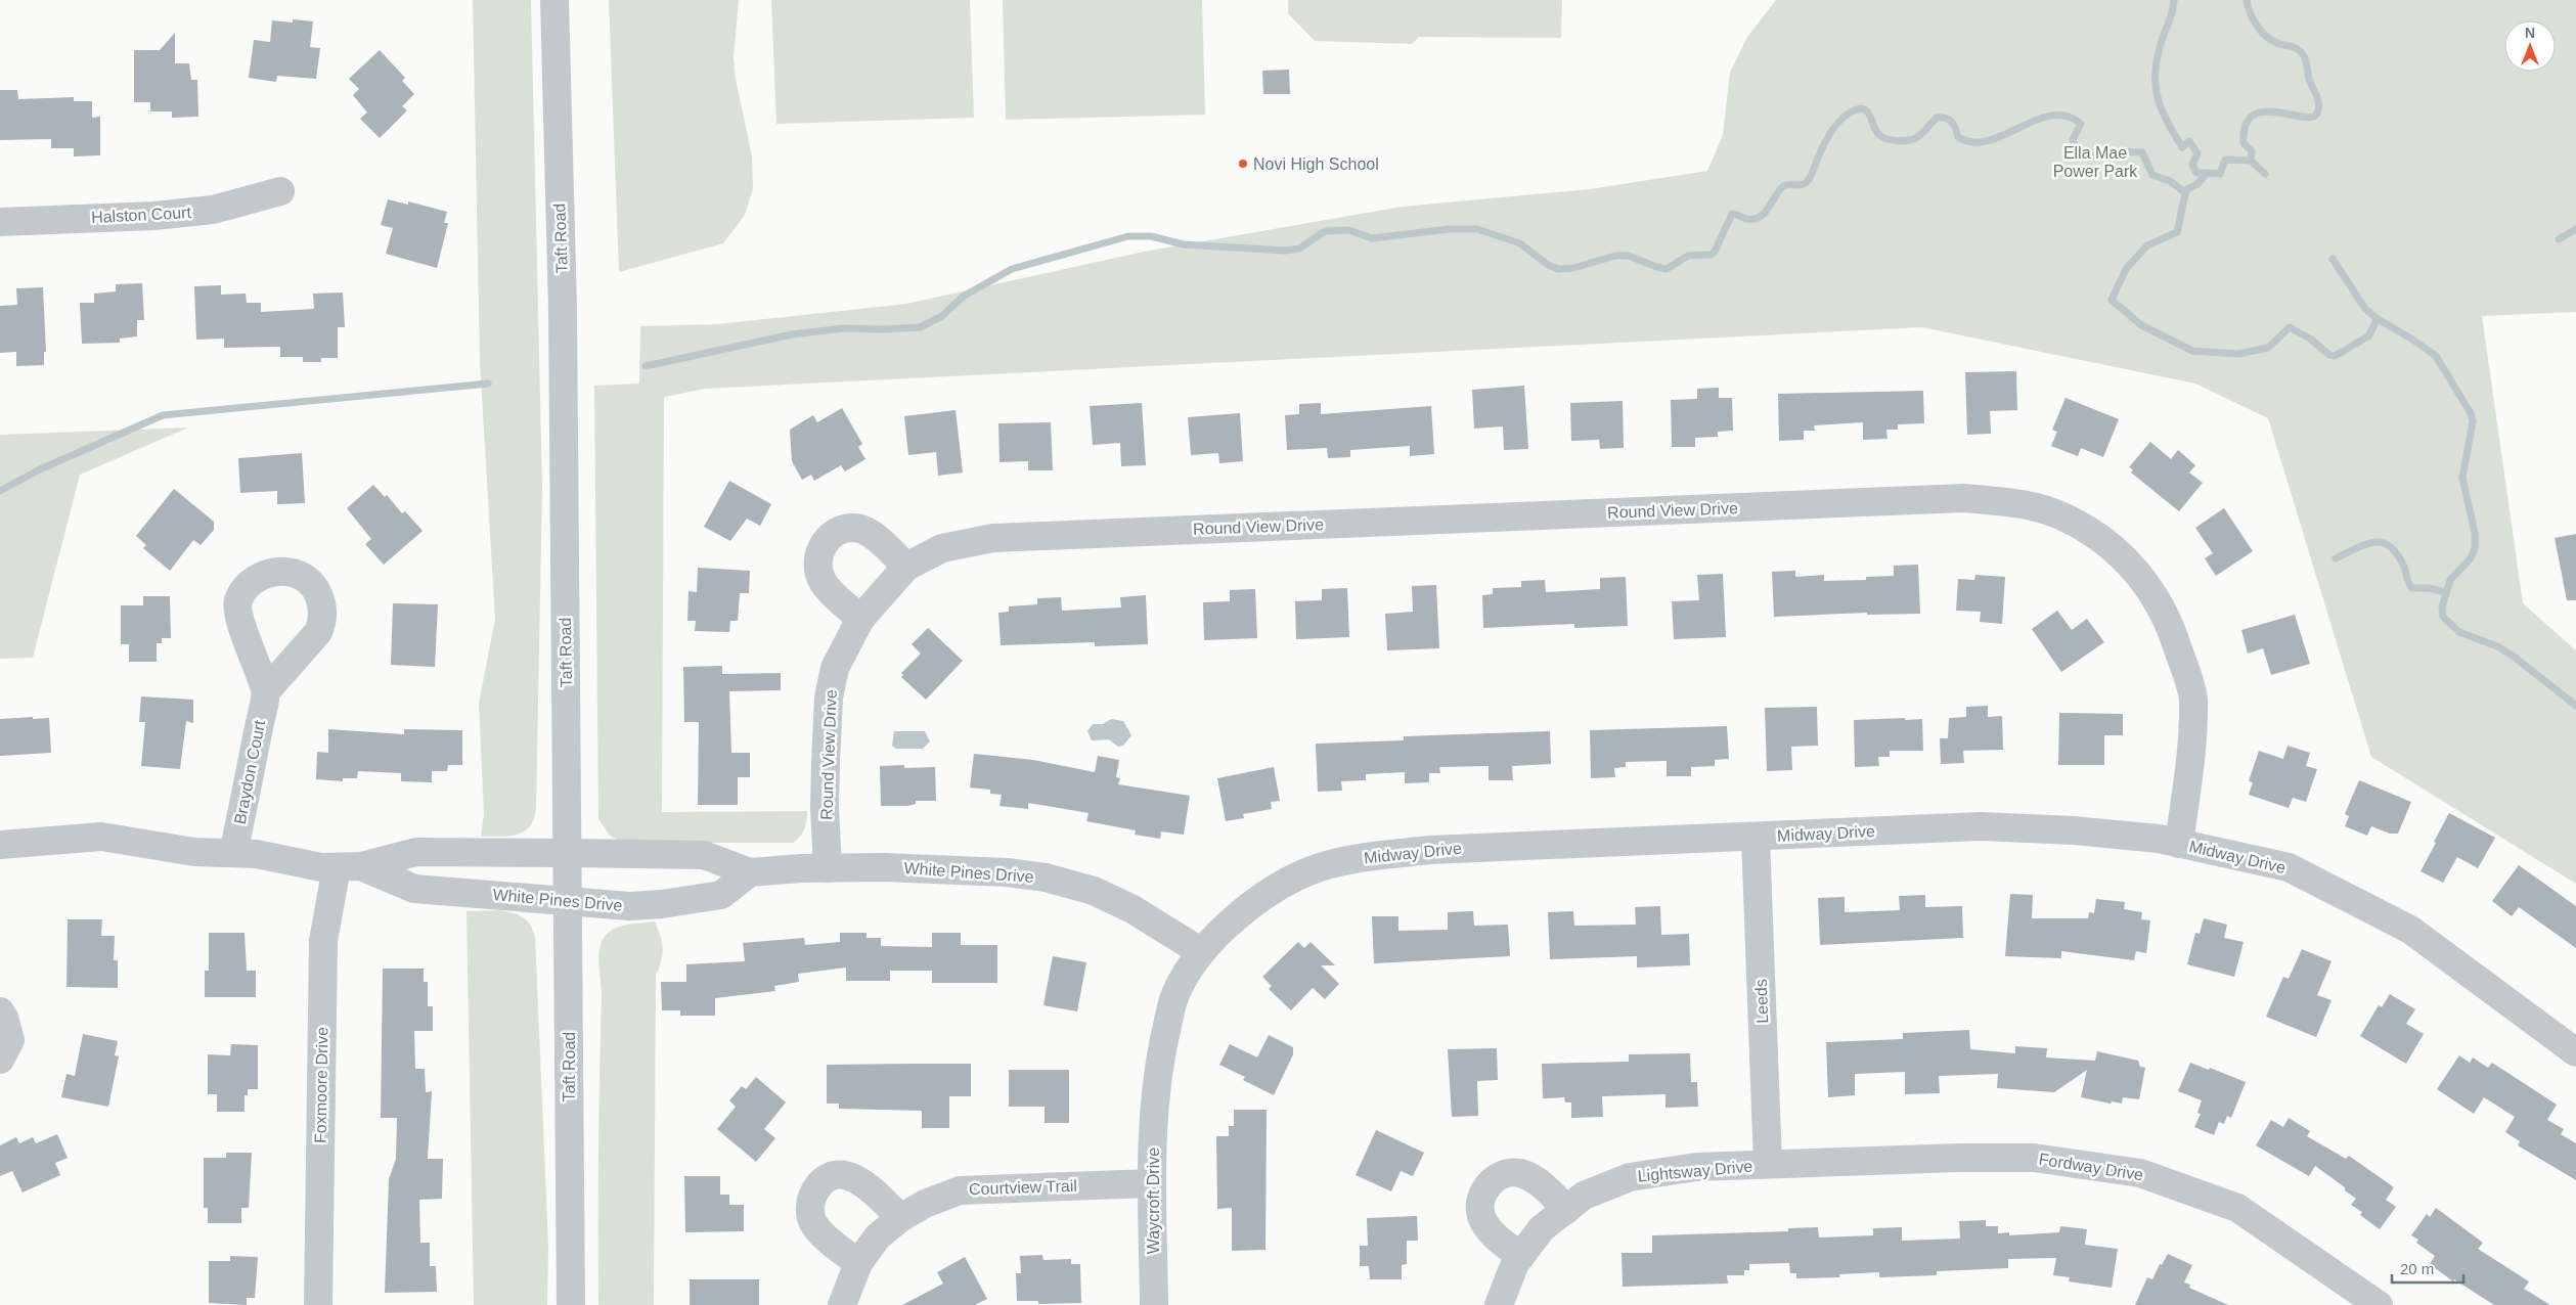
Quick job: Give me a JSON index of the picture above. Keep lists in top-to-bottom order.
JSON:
{
  "streets": {
    "street": [
      "Halston Court",
      "Taft Road",
      "Round View Drive",
      "Braydon Court",
      "Midway Drive",
      "White Pines Drive",
      "Leeds",
      "Foxmoore Drive",
      "Fordway Drive",
      "Lightsway Drive",
      "Courtview Trail",
      "Waycroft Drive"
    ]
  },
  "crossings": [
    ["Taft Road", "White Pines Drive"],
    ["Round View Drive", "Midway Drive"],
    ["Round View Drive", "White Pines Drive"],
    ["Braydon Court", "White Pines Drive"],
    ["Midway Drive", "White Pines Drive"],
    ["Midway Drive", "Leeds"],
    ["Midway Drive", "Waycroft Drive"],
    ["White Pines Drive", "Foxmoore Drive"],
    ["Leeds", "Fordway Drive"],
    ["Leeds", "Lightsway Drive"],
    ["Fordway Drive", "Lightsway Drive"],
    ["Courtview Trail", "Waycroft Drive"]
  ],
  "parks": ["Ella Mae Power Park"],
  "places": ["Novi High School"],
  "scale_bar": "20 m",
  "north": "top"
}
